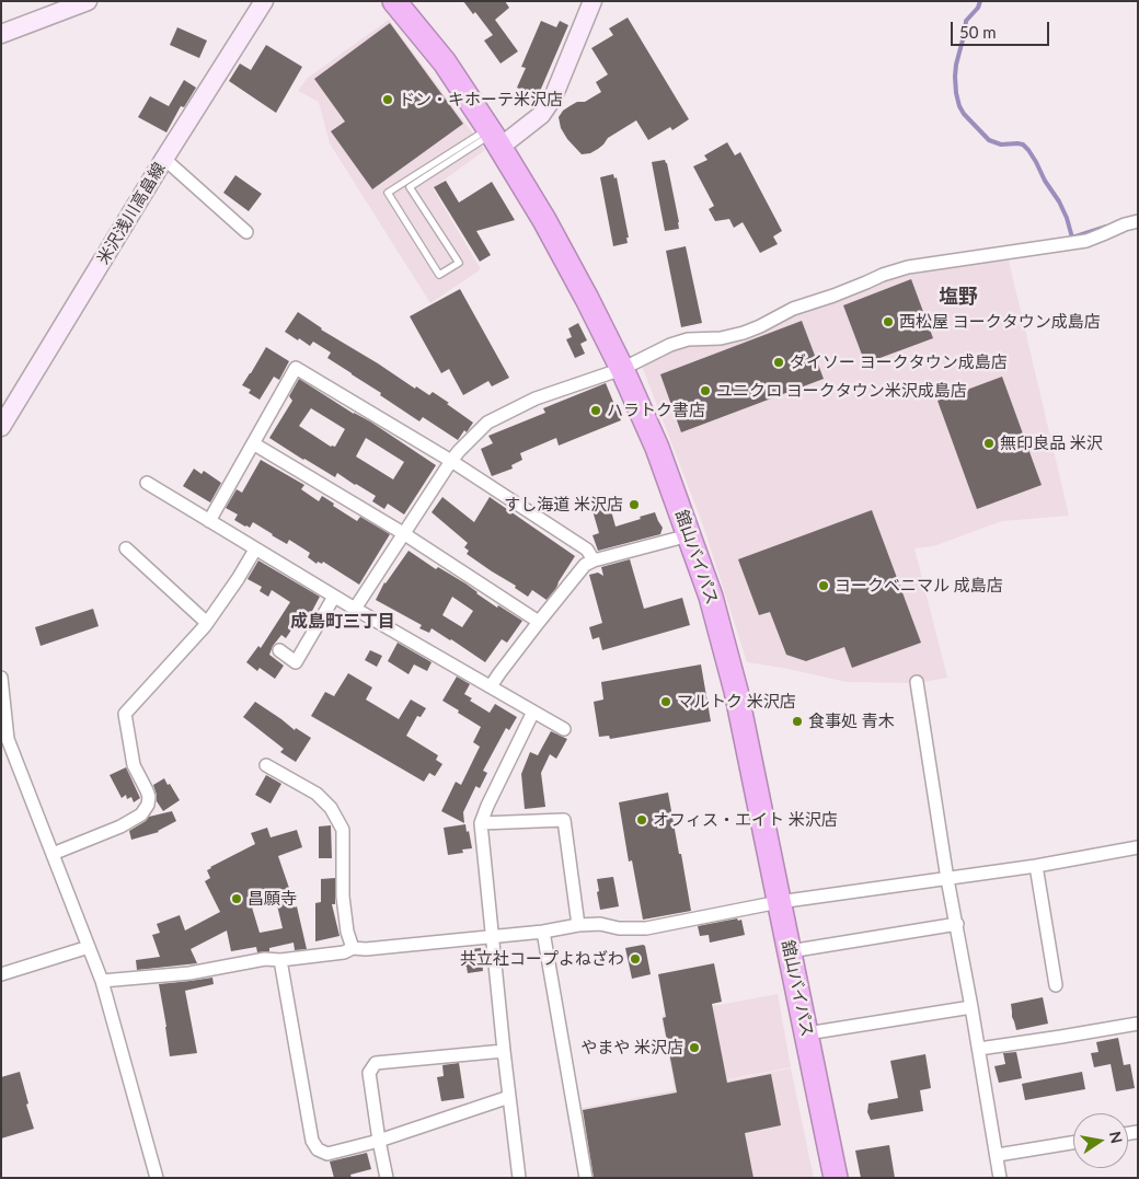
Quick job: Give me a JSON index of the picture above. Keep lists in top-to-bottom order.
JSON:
{
  "streets": {
    "highway": ["舘山バイパス"],
    "main road": ["米沢浅川高畠線"]
  },
  "districts": ["塩野", "成島町三丁目"],
  "places": [
    "ドン・キホーテ米沢店",
    "西松屋 ヨークタウン成島店",
    "ダイソー ヨークタウン成島店",
    "ユニクロ ヨークタウン米沢成島店",
    "ハラトク書店",
    "無印良品 米沢",
    "すし海道 米沢店",
    "ヨークベニマル 成島店",
    "マルトク 米沢店",
    "食事処 青木",
    "オフィス・エイト 米沢店",
    "昌願寺",
    "共立社コープよねざわ",
    "やまや 米沢店"
  ],
  "scale_bar": "50 m",
  "north": "right"
}
